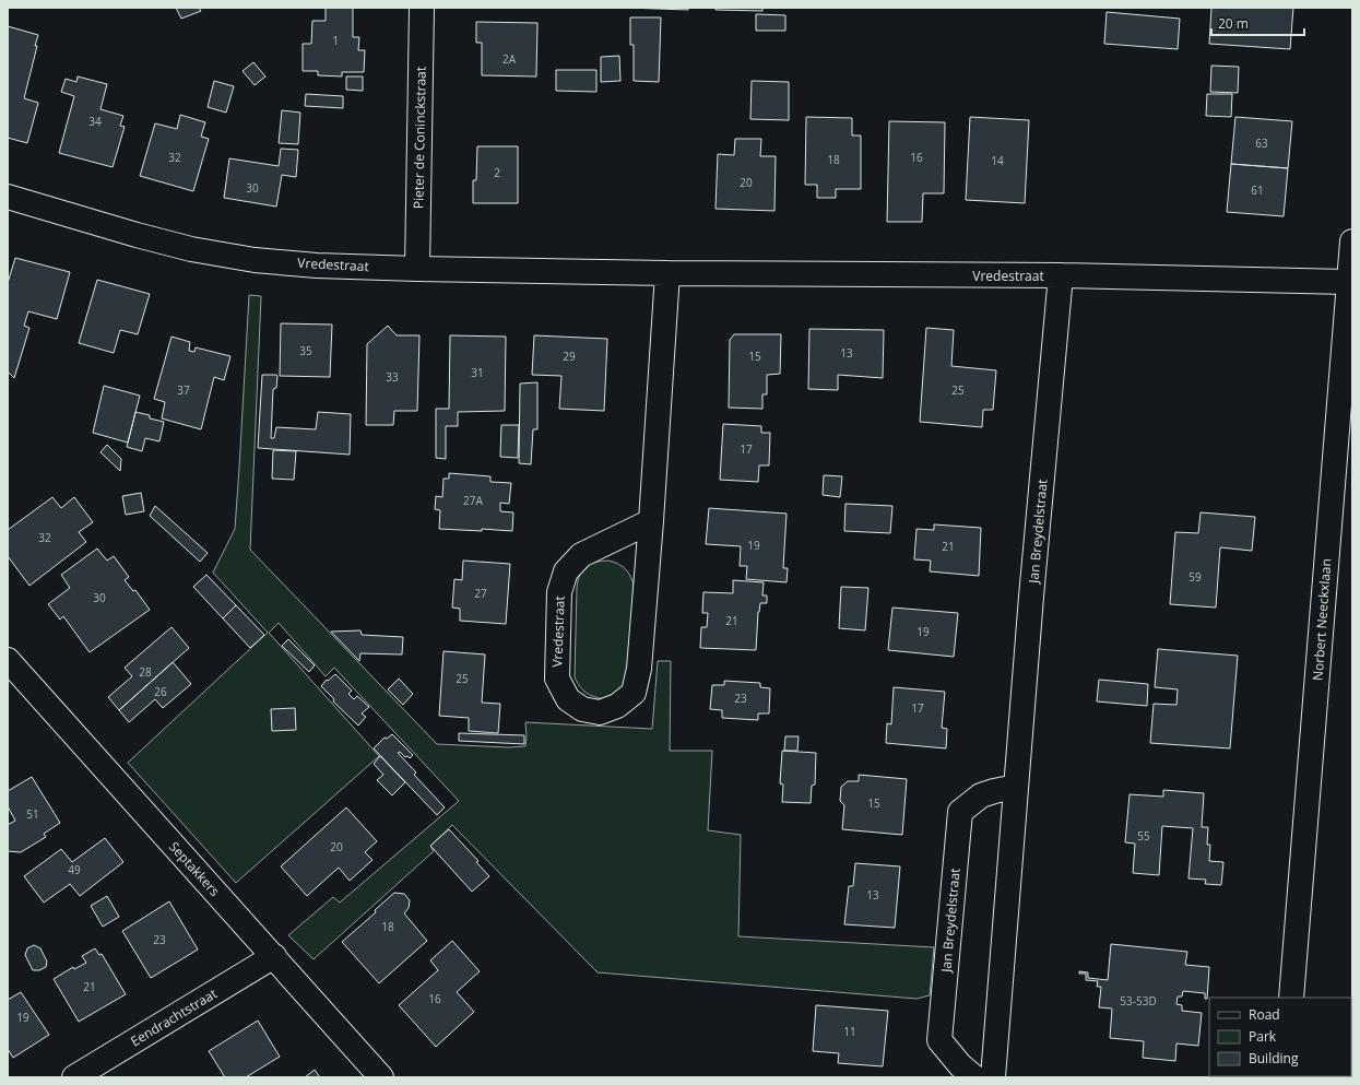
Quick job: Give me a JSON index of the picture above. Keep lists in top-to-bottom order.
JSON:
{
  "streets": {
    "street": [
      "Pieter de Coninckstraat",
      "Vredestraat",
      "Jan Breydelstraat",
      "Norbert Neeckxlaan",
      "Septakkers",
      "Eendrachtstraat"
    ]
  },
  "crossings": [
    ["Pieter de Coninckstraat", "Vredestraat"],
    ["Vredestraat", "Jan Breydelstraat"],
    ["Vredestraat", "Norbert Neeckxlaan"],
    ["Septakkers", "Eendrachtstraat"]
  ],
  "house_numbers": [
    "1",
    "2A",
    "34",
    "63",
    "32",
    "16",
    "18",
    "14",
    "2",
    "20",
    "30",
    "61",
    "35",
    "13",
    "29",
    "15",
    "31",
    "33",
    "37",
    "25",
    "17",
    "27A",
    "32",
    "19",
    "21",
    "59",
    "27",
    "30",
    "21",
    "19",
    "28",
    "25",
    "26",
    "23",
    "17",
    "15",
    "51",
    "55",
    "20",
    "49",
    "13",
    "18",
    "23",
    "21",
    "16",
    "53-53D",
    "19",
    "11"
  ],
  "legend": ["Road", "Park", "Building"],
  "scale_bar": "20 m"
}
